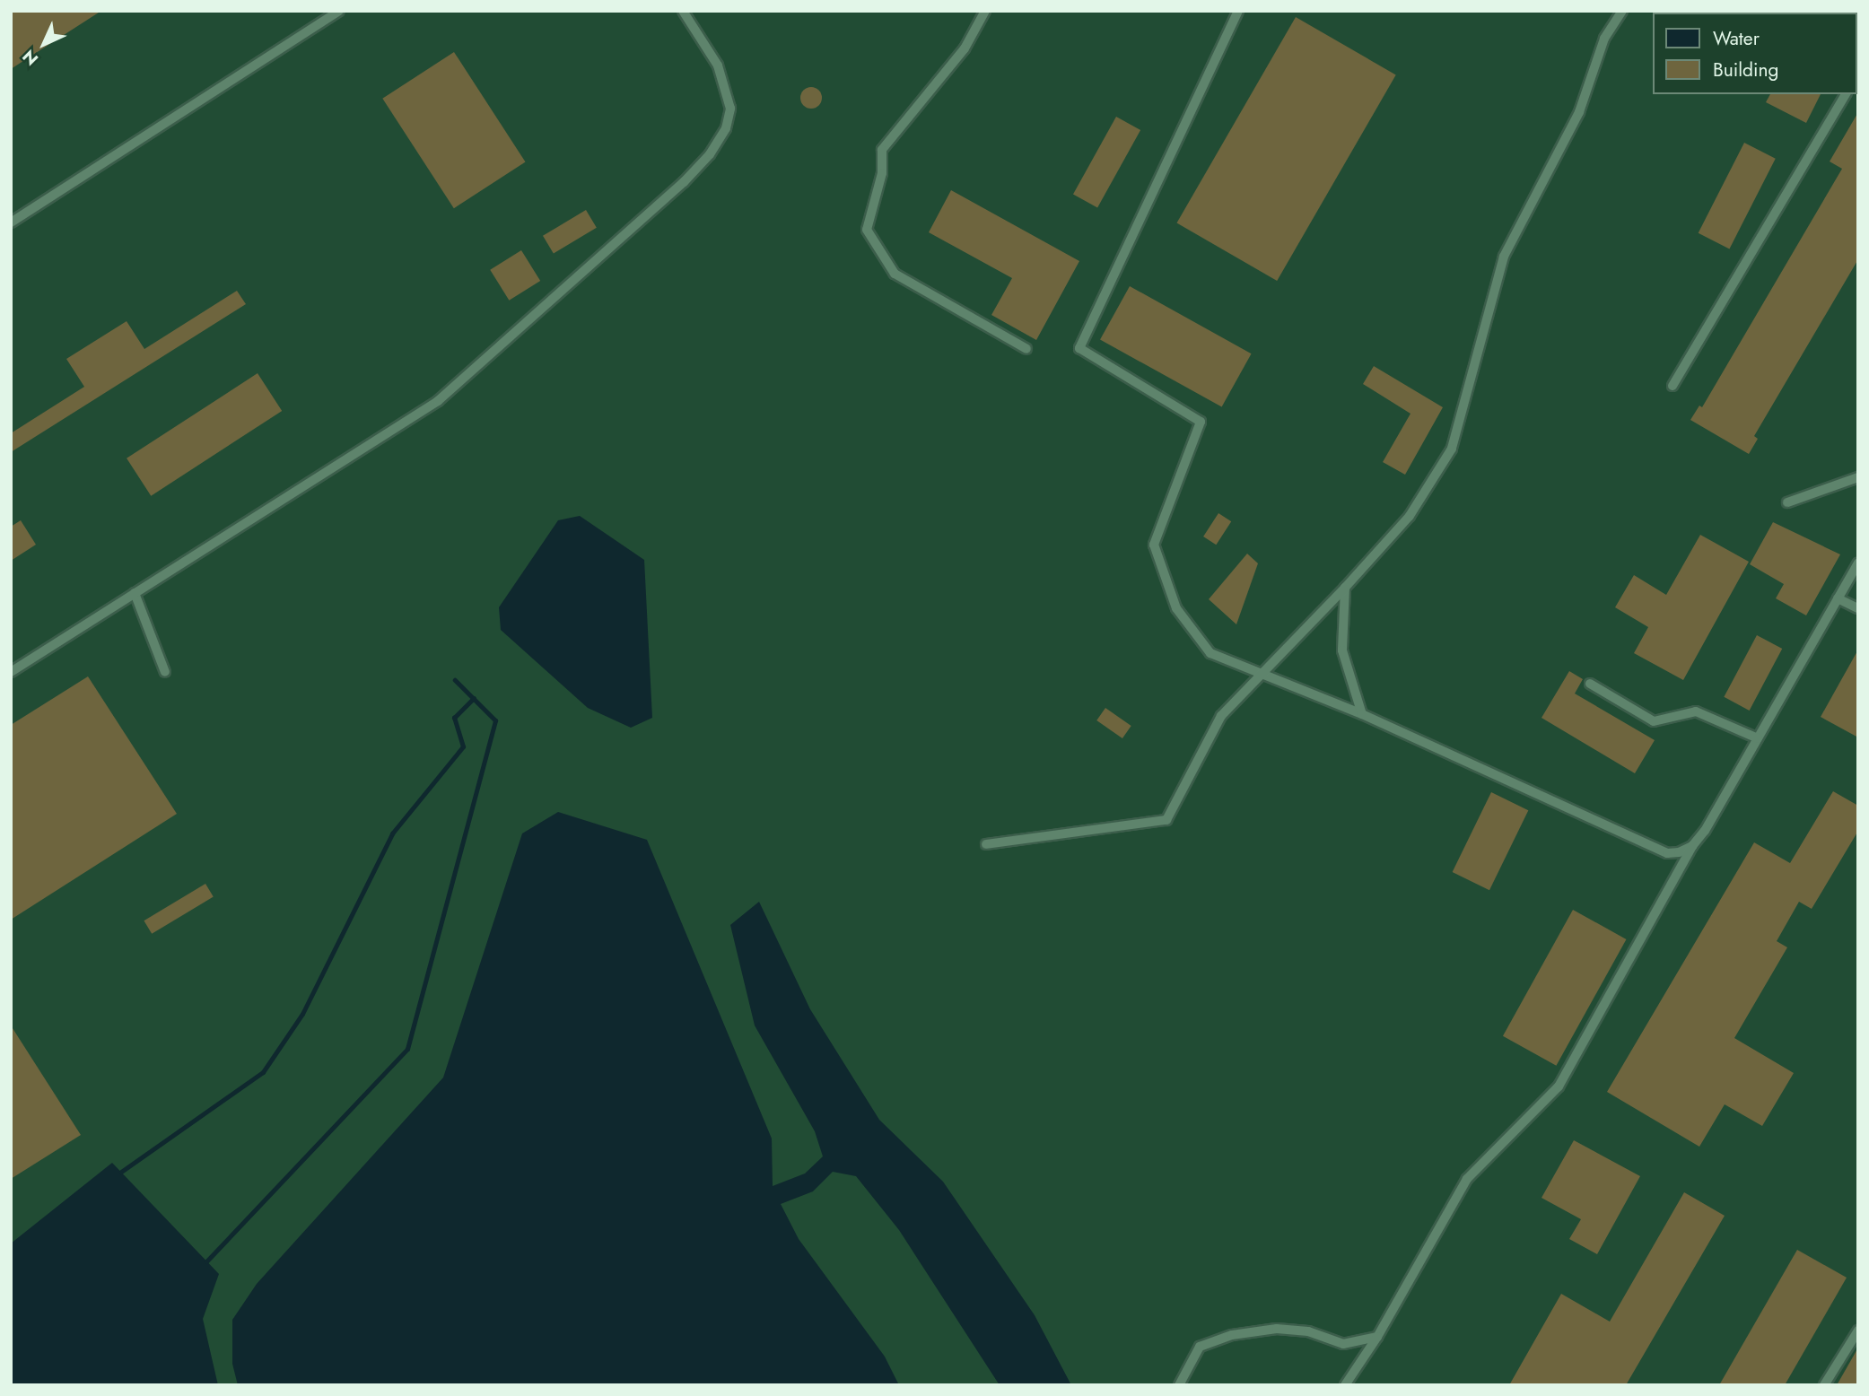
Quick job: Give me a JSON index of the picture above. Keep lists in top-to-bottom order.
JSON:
{
  "legend": ["Water", "Building"],
  "north": "bottom left"
}
